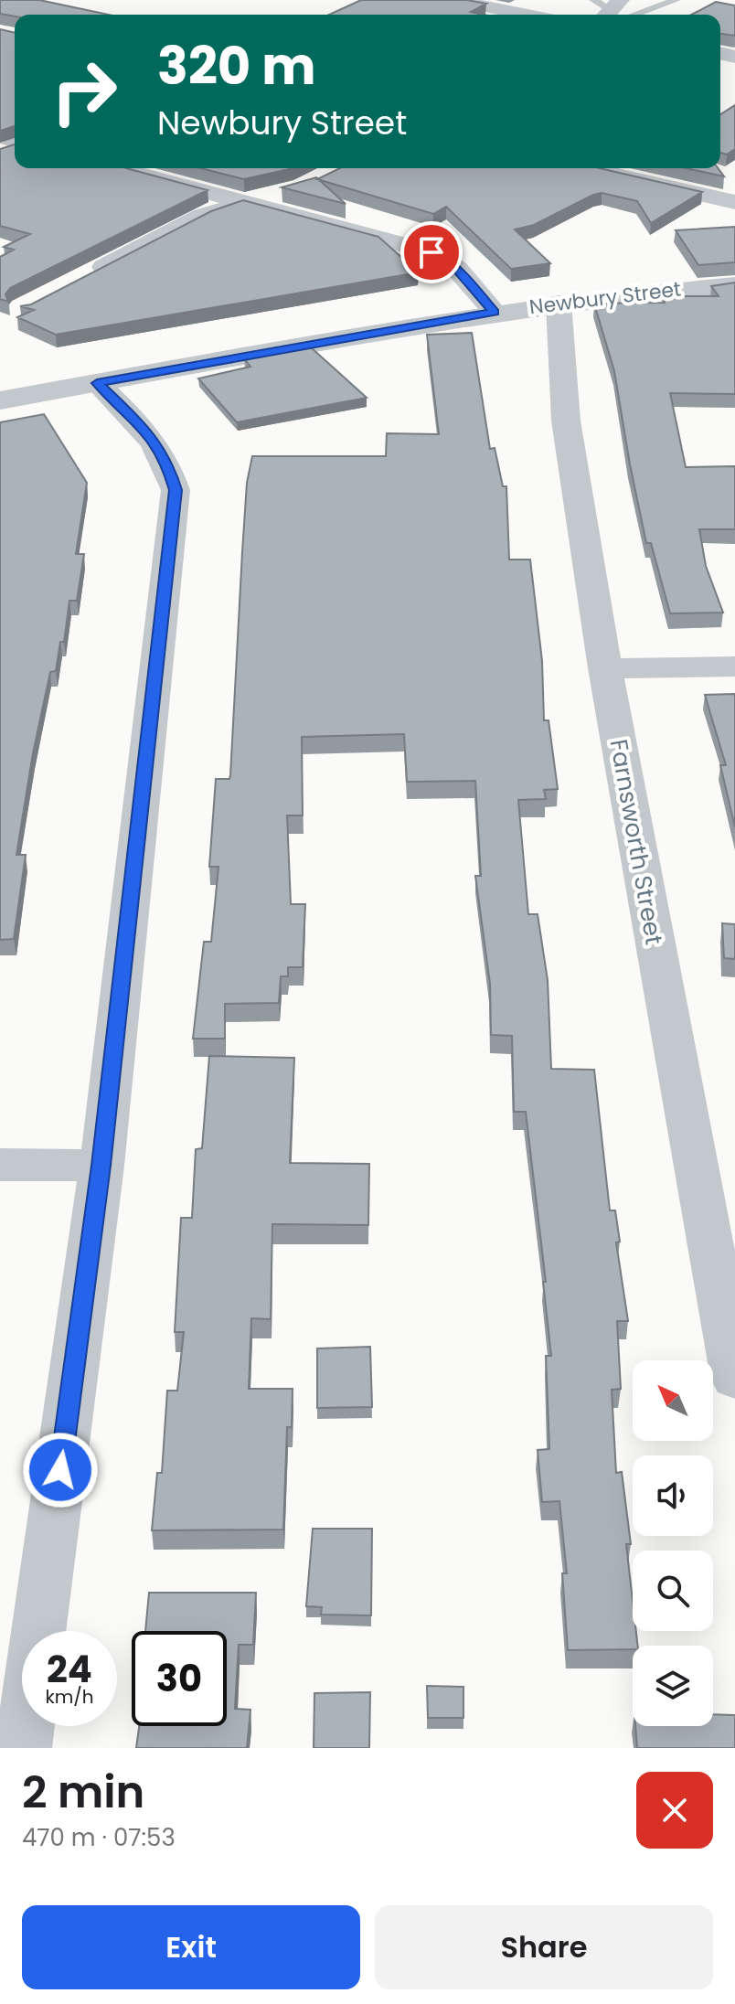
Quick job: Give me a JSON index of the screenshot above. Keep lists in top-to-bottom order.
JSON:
{
  "streets": {
    "street": ["Newbury Street", "Farnsworth Street"]
  },
  "crossings": [
    ["Newbury Street", "Farnsworth Street"]
  ],
  "north": "top left",
  "page": {
    "turn": ["320 m", "Newbury Street"],
    "speed": "24 km/h",
    "limit": "30",
    "heading": ["2 min", "470 m · 07:53"],
    "buttons": ["Exit", "Share"]
  }
}
